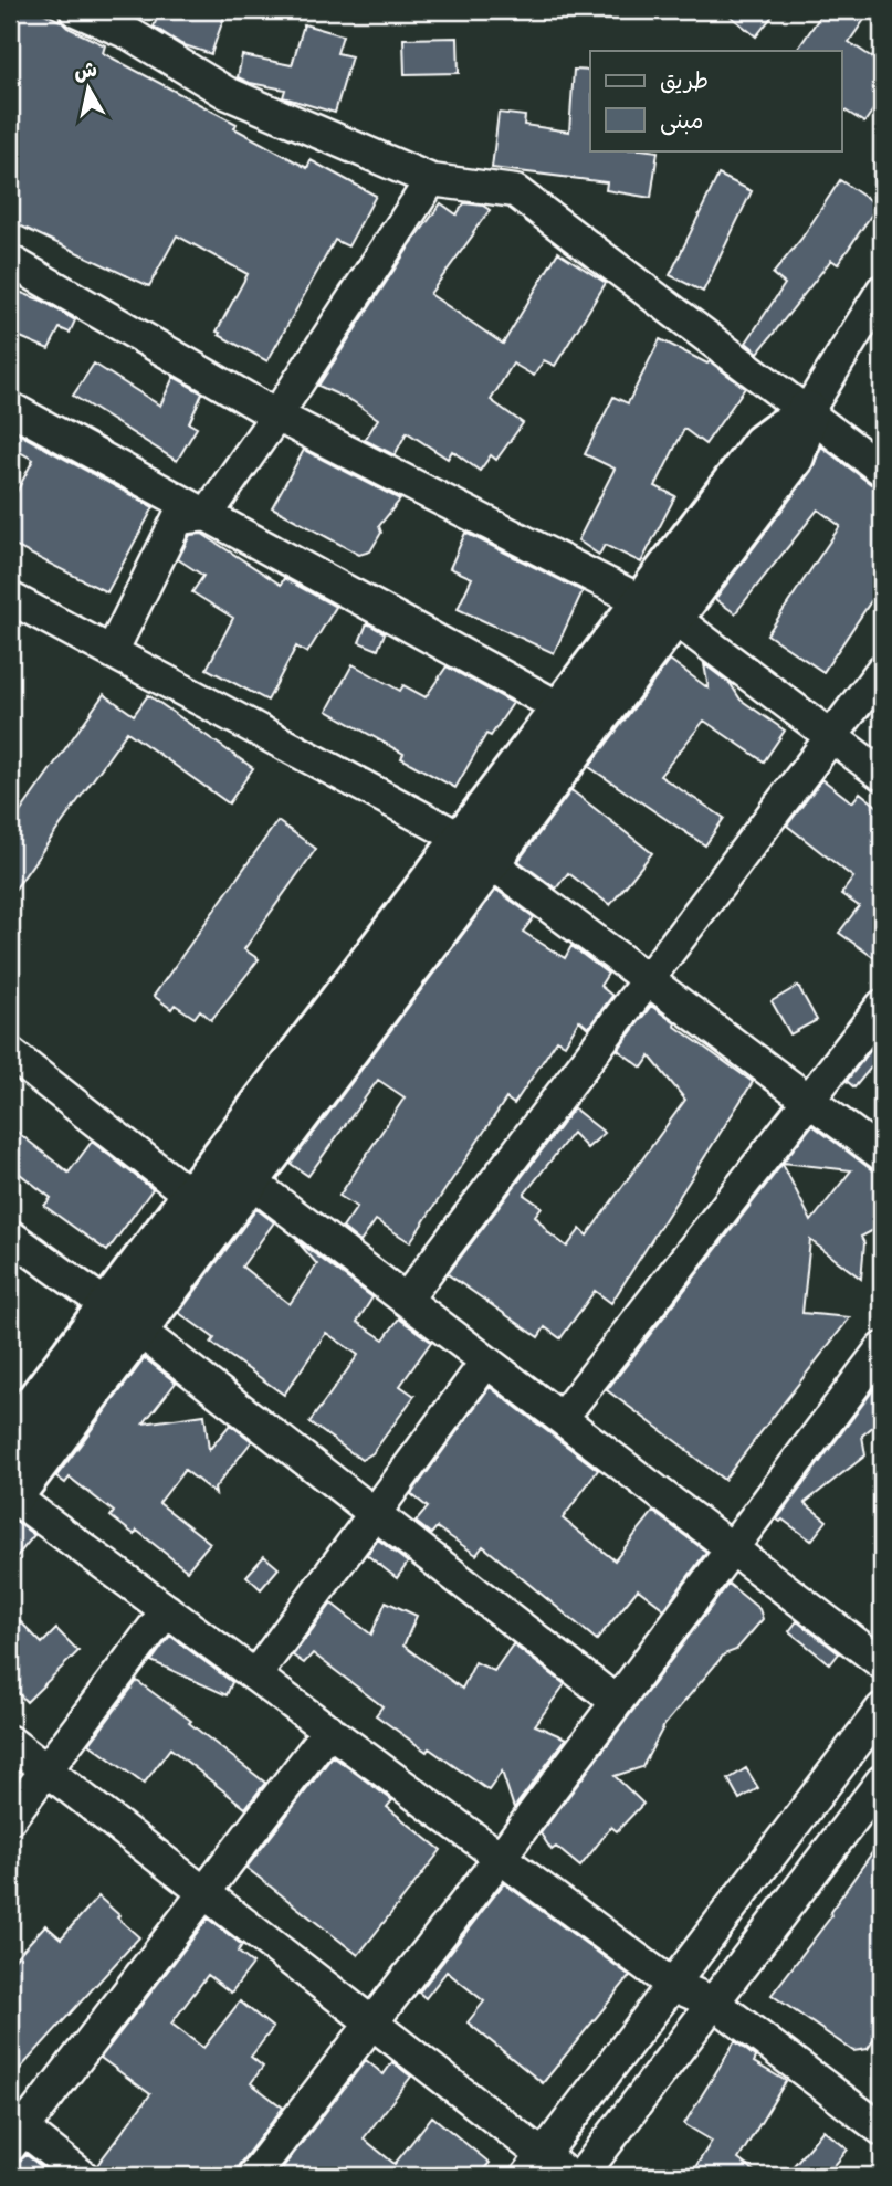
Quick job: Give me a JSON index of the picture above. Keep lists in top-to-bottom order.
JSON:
{
  "legend": ["طريق", "مبنى"],
  "north": "top"
}
